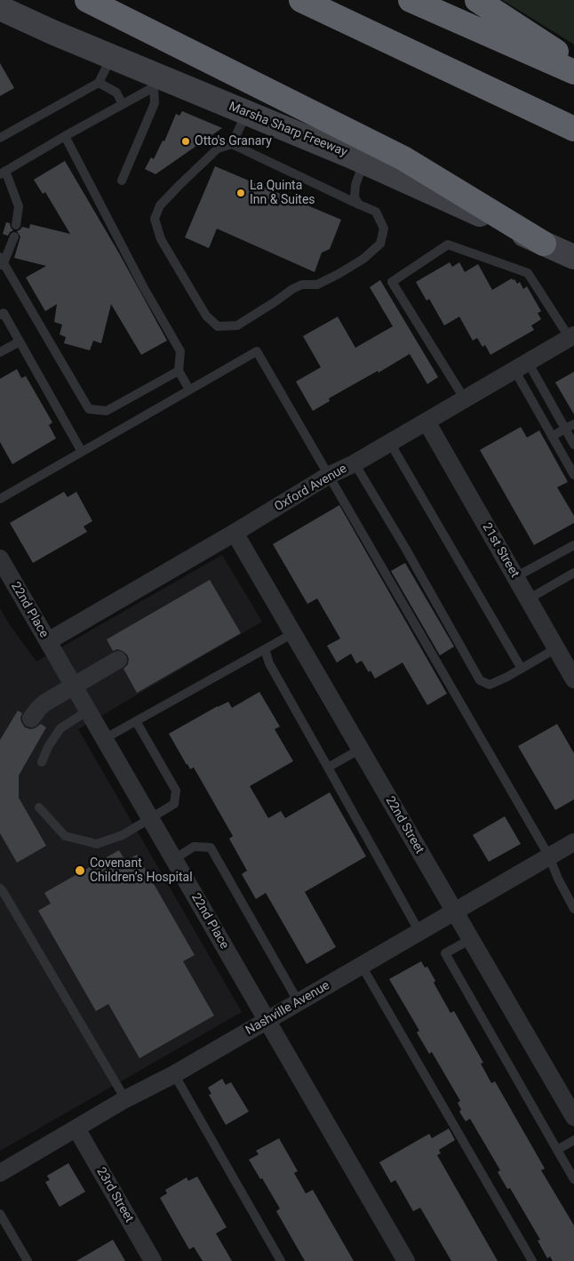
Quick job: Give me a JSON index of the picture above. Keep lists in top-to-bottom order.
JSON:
{
  "streets": {
    "main road": ["Marsha Sharp Freeway"],
    "street": [
      "Oxford Avenue",
      "21st Street",
      "22nd Place",
      "22nd Street",
      "Nashville Avenue",
      "23rd Street"
    ]
  },
  "crossings": [
    ["Oxford Avenue", "21st Street"],
    ["Oxford Avenue", "22nd Place"],
    ["Oxford Avenue", "22nd Street"],
    ["22nd Place", "Nashville Avenue"],
    ["22nd Street", "Nashville Avenue"],
    ["Nashville Avenue", "23rd Street"]
  ],
  "places": ["Otto's Granary", "La Quinta Inn & Suites", "Covenant Children’s Hospital"]
}
